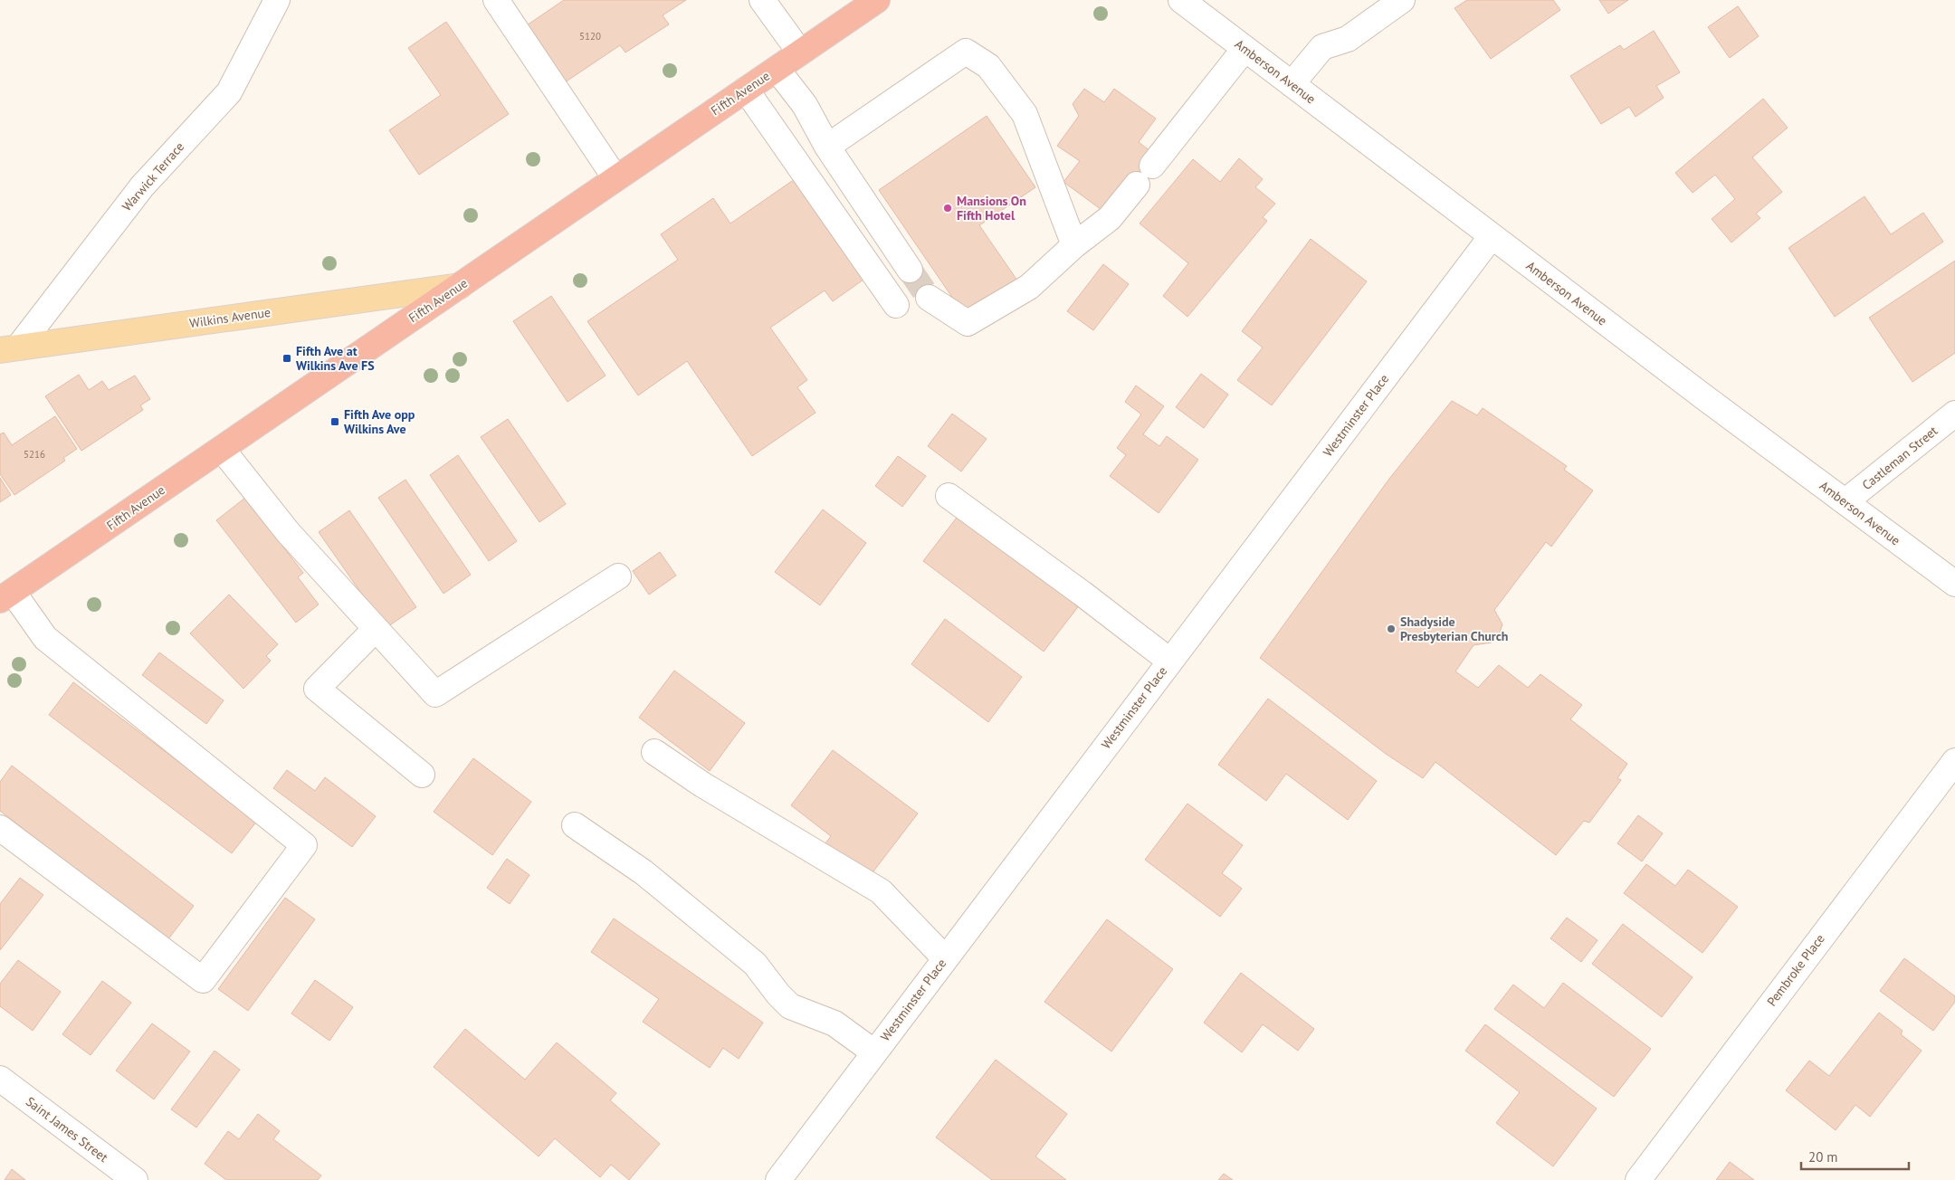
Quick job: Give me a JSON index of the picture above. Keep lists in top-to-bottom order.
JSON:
{
  "streets": {
    "highway": ["Fifth Avenue"],
    "main road": ["Wilkins Avenue"],
    "street": [
      "Amberson Avenue",
      "Warwick Terrace",
      "Westminster Place",
      "Castleman Street",
      "Pembroke Place",
      "Saint James Street"
    ]
  },
  "crossings": [
    ["Amberson Avenue", "Westminster Place"],
    ["Amberson Avenue", "Castleman Street"],
    ["Fifth Avenue", "Wilkins Avenue"],
    ["Warwick Terrace", "Wilkins Avenue"]
  ],
  "places": {
    "other": ["Mansions On Fifth Hotel", "Shadyside Presbyterian Church"],
    "transit": ["Fifth Ave at Wilkins Ave FS", "Fifth Ave opp Wilkins Ave"]
  },
  "house_numbers": ["5120", "5216"],
  "scale_bar": "20 m"
}
